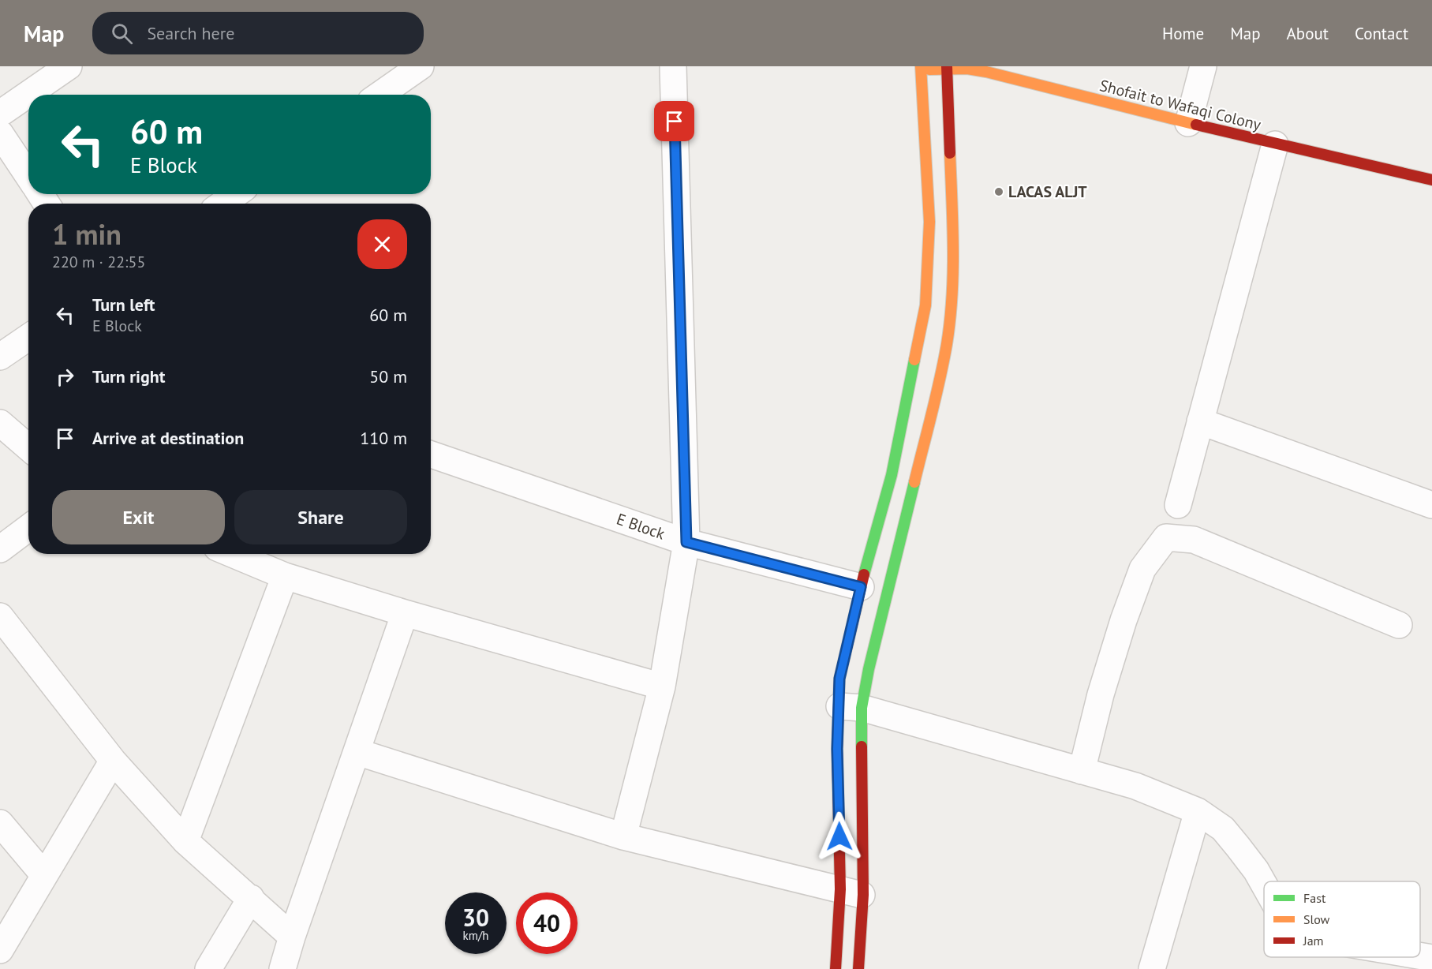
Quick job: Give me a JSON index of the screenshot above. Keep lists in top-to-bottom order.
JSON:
{
  "streets": {
    "street": ["Shofait to Wafaqi Colony", "E Block"]
  },
  "places": ["LACAS ALJT"],
  "legend": ["Fast", "Slow", "Jam"],
  "page": {
    "header": "Map",
    "search": "Search here",
    "nav": [
      "Home",
      "Map",
      "About",
      "Contact"
    ],
    "turn": ["60 m", "E Block"],
    "heading": ["1 min", "220 m · 22:55"],
    "list": [
      {
        "name": "Turn left",
        "note": "E Block",
        "value": "60 m"
      },
      {
        "name": "Turn right",
        "value": "50 m"
      },
      {
        "name": "Arrive at destination",
        "value": "110 m"
      }
    ],
    "buttons": ["Exit", "Share"],
    "speed": "30 km/h",
    "limit": "40"
  }
}
